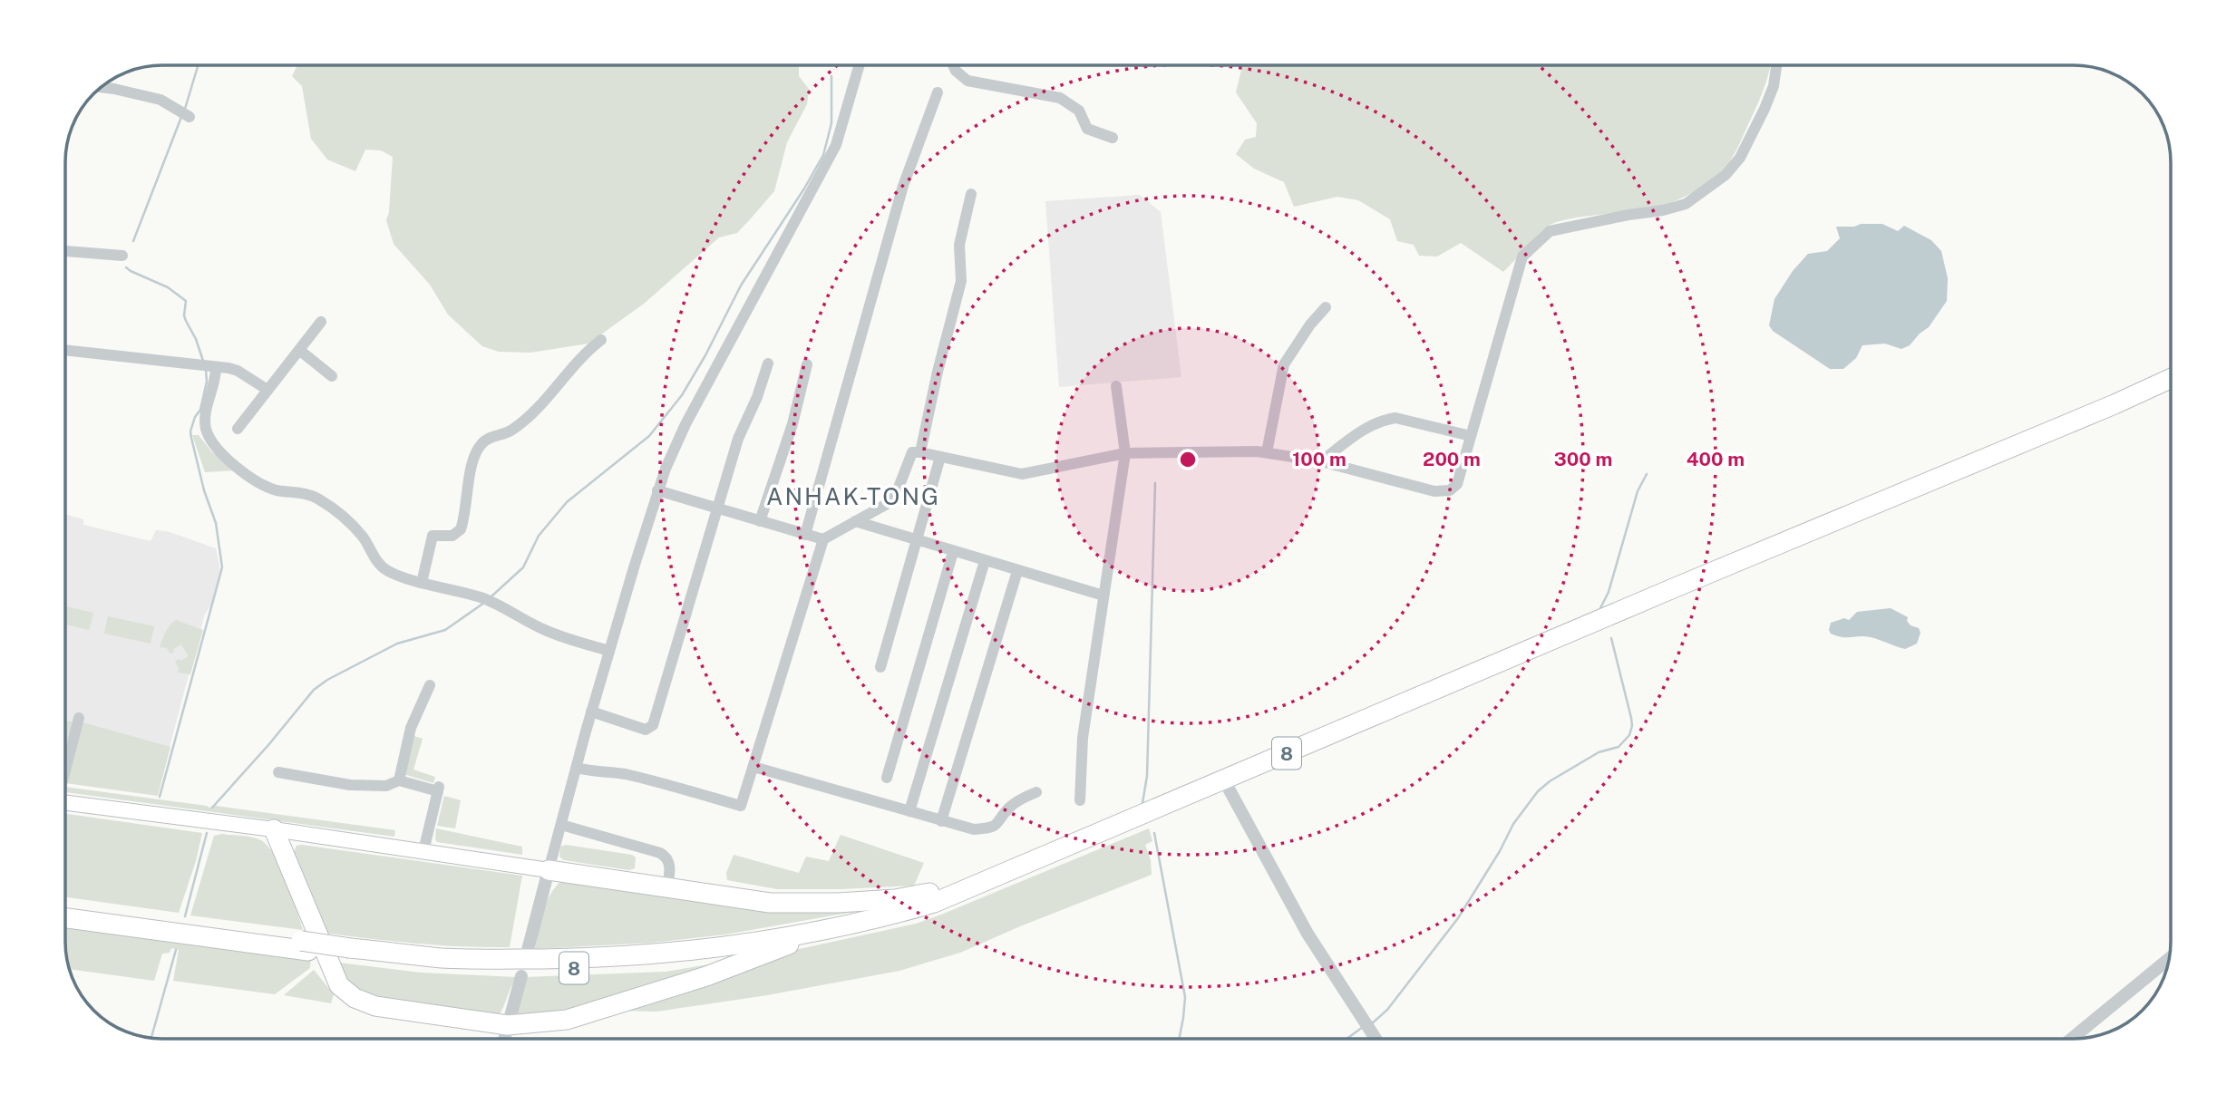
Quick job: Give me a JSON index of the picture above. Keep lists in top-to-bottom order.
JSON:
{
  "streets": {
    "highway": ["8"]
  },
  "districts": ["ANHAK-TONG"],
  "rings": [
    "100 m",
    "200 m",
    "300 m",
    "400 m"
  ]
}
